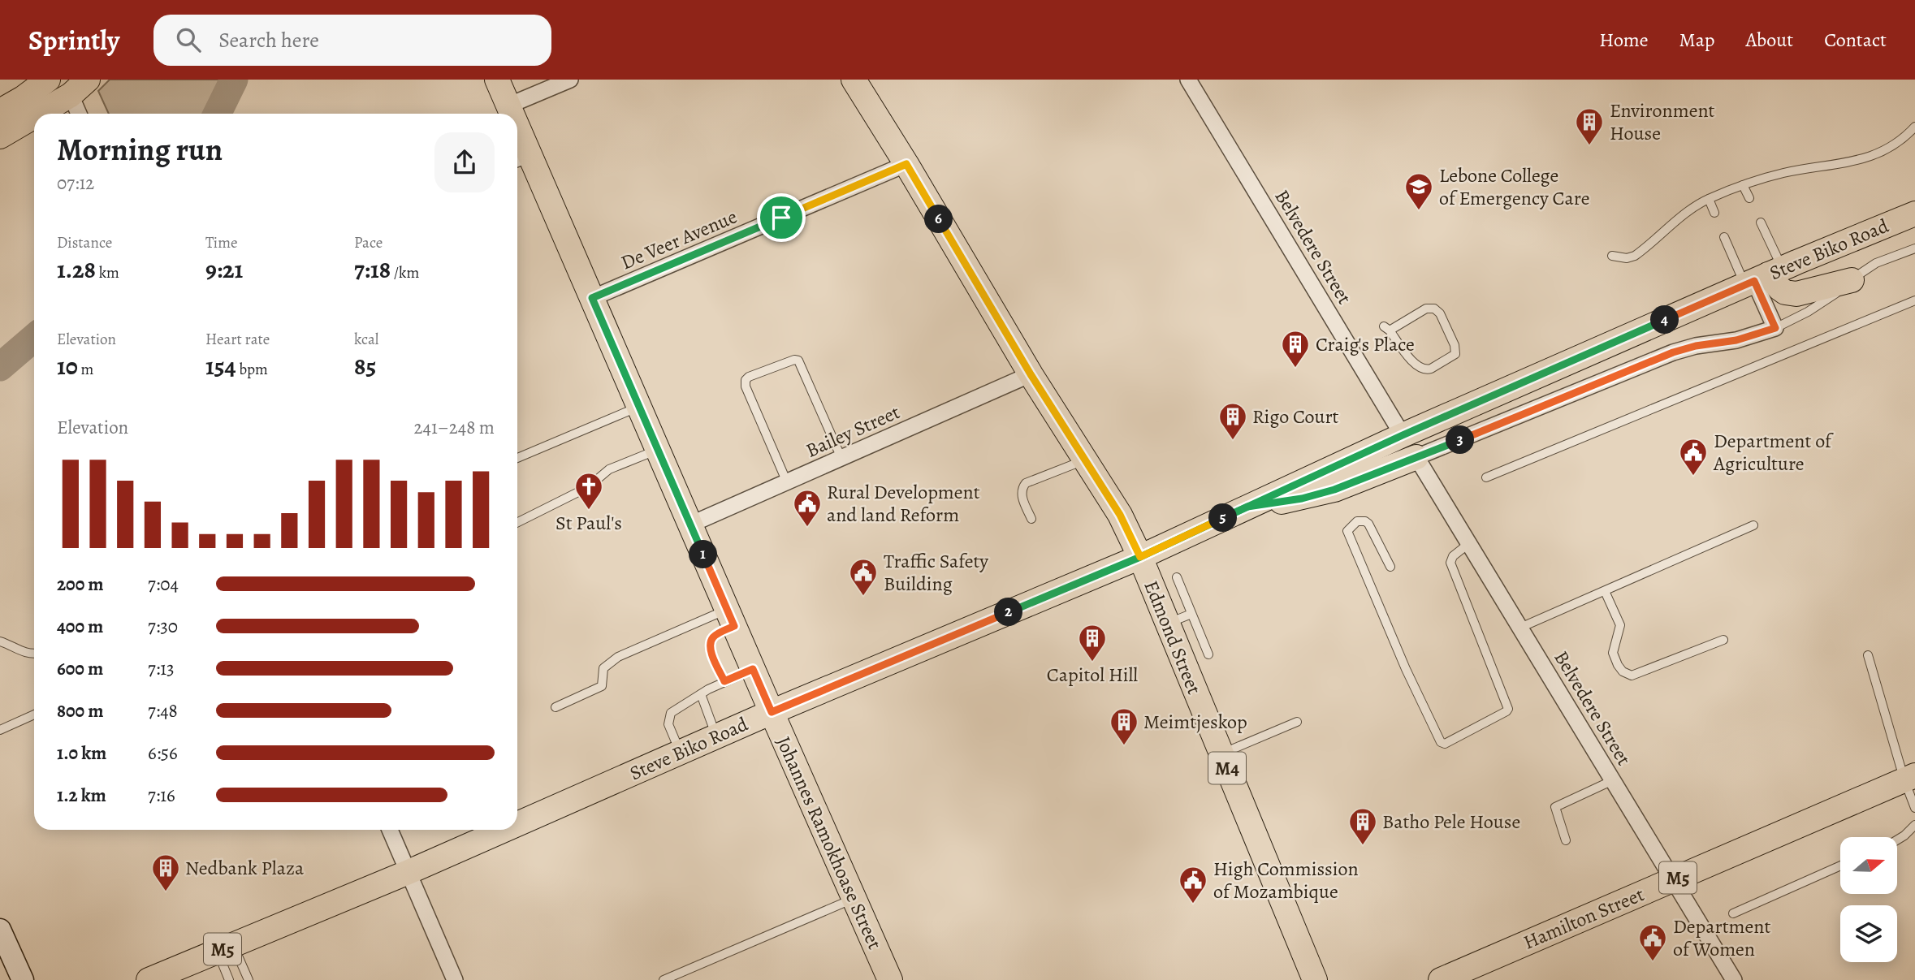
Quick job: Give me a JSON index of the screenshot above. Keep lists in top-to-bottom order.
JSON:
{
  "streets": {
    "main road": [
      "Steve Biko Road",
      "Edmond Street",
      "M4",
      "Johannes Ramokhoase Street",
      "M5",
      "Hamilton Street"
    ],
    "street": ["De Veer Avenue", "Belvedere Street", "Bailey Street"]
  },
  "crossings": [
    ["De Veer Avenue", "Edmond Street"],
    ["De Veer Avenue", "Johannes Ramokhoase Street"],
    ["Belvedere Street", "Steve Biko Road"],
    ["Belvedere Street", "Hamilton Street"],
    ["Steve Biko Road", "Edmond Street"],
    ["Steve Biko Road", "Johannes Ramokhoase Street"],
    ["Bailey Street", "Edmond Street"],
    ["Bailey Street", "Johannes Ramokhoase Street"]
  ],
  "places": {
    "building": [
      "Environment House",
      "Craig's Place",
      "Rigo Court",
      "Capitol Hill",
      "Meimtjeskop",
      "Batho Pele House",
      "Nedbank Plaza"
    ],
    "school or university": ["Lebone College of Emergency Care"],
    "public building": [
      "Department of Agriculture",
      "Rural Development and land Reform",
      "Traffic Safety Building",
      "High Commission of Mozambique",
      "Department of Women"
    ],
    "church": ["St Paul's"]
  },
  "north": "right",
  "page": {
    "header": "Sprintly",
    "search": "Search here",
    "nav": [
      "Home",
      "Map",
      "About",
      "Contact"
    ],
    "heading": ["Morning run", "07:12"],
    "pins": [
      "6",
      "4",
      "3",
      "5",
      "1",
      "2"
    ],
    "stats": [
      ["Distance", "1.28 km"],
      ["Time", "9:21"],
      ["Pace", "7:18 /km"],
      ["Elevation", "10 m"],
      ["Heart rate", "154 bpm"],
      ["kcal", "85"]
    ],
    "chart": ["Elevation", "241–248 m"],
    "list": [
      {
        "name": "200 m",
        "note": "7:04"
      },
      {
        "name": "400 m",
        "note": "7:30"
      },
      {
        "name": "600 m",
        "note": "7:13"
      },
      {
        "name": "800 m",
        "note": "7:48"
      },
      {
        "name": "1.0 km",
        "note": "6:56"
      },
      {
        "name": "1.2 km",
        "note": "7:16"
      }
    ]
  }
}
